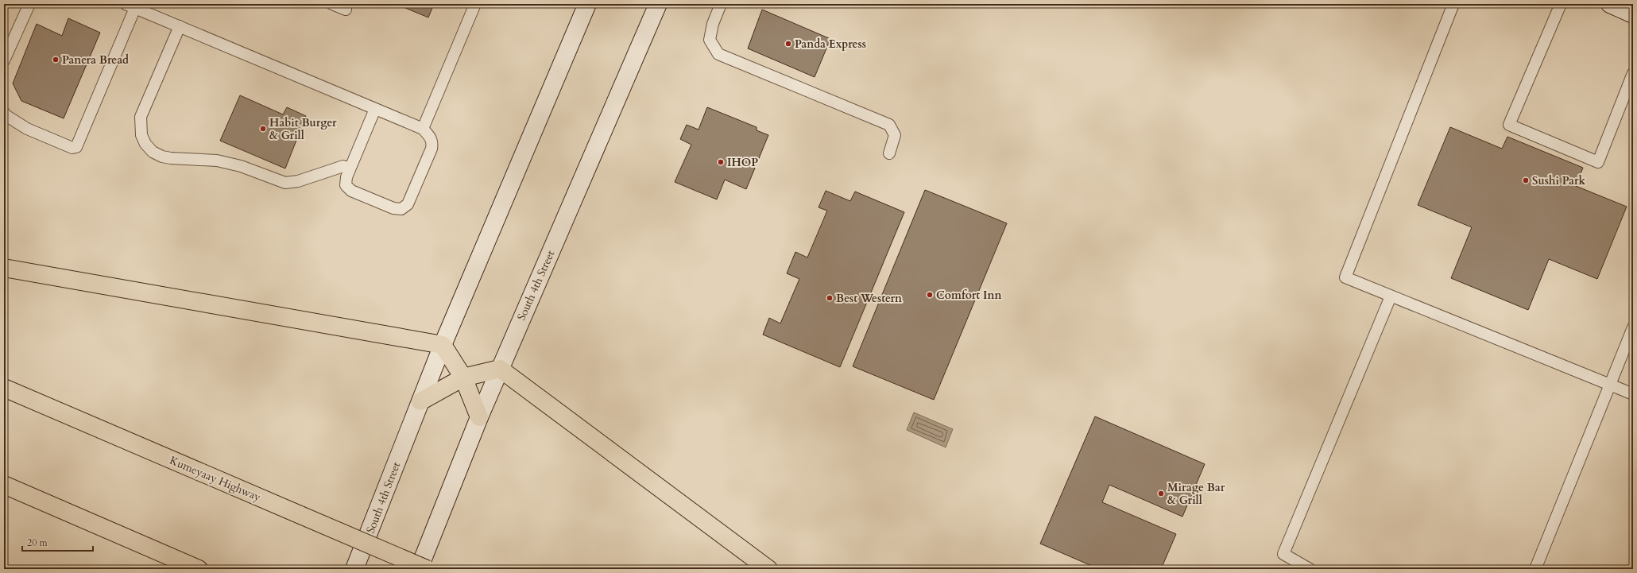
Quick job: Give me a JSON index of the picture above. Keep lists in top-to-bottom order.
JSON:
{
  "streets": {
    "highway": ["Kumeyaay Highway"],
    "main road": ["South 4th Street"]
  },
  "places": [
    "Panda Express",
    "Panera Bread",
    "Habit Burger & Grill",
    "IHOP",
    "Sushi Park",
    "Comfort Inn",
    "Best Western",
    "Mirage Bar & Grill"
  ],
  "scale_bar": "20 m"
}
